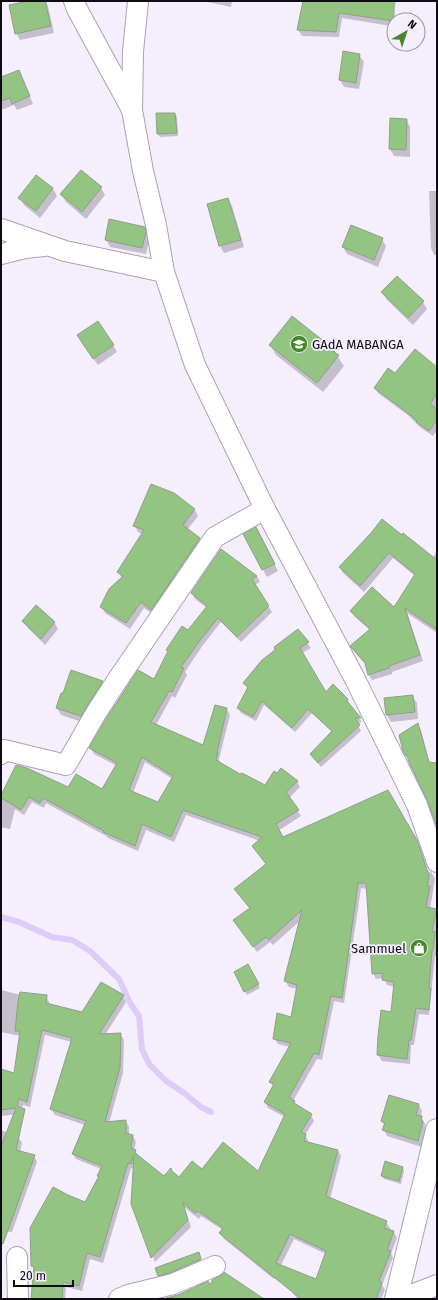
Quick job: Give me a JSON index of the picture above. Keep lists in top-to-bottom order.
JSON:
{
  "places": {
    "school or university": ["GAdA MABANGA"],
    "shop": ["Sammuel"]
  },
  "scale_bar": "20 m",
  "north": "top right"
}
